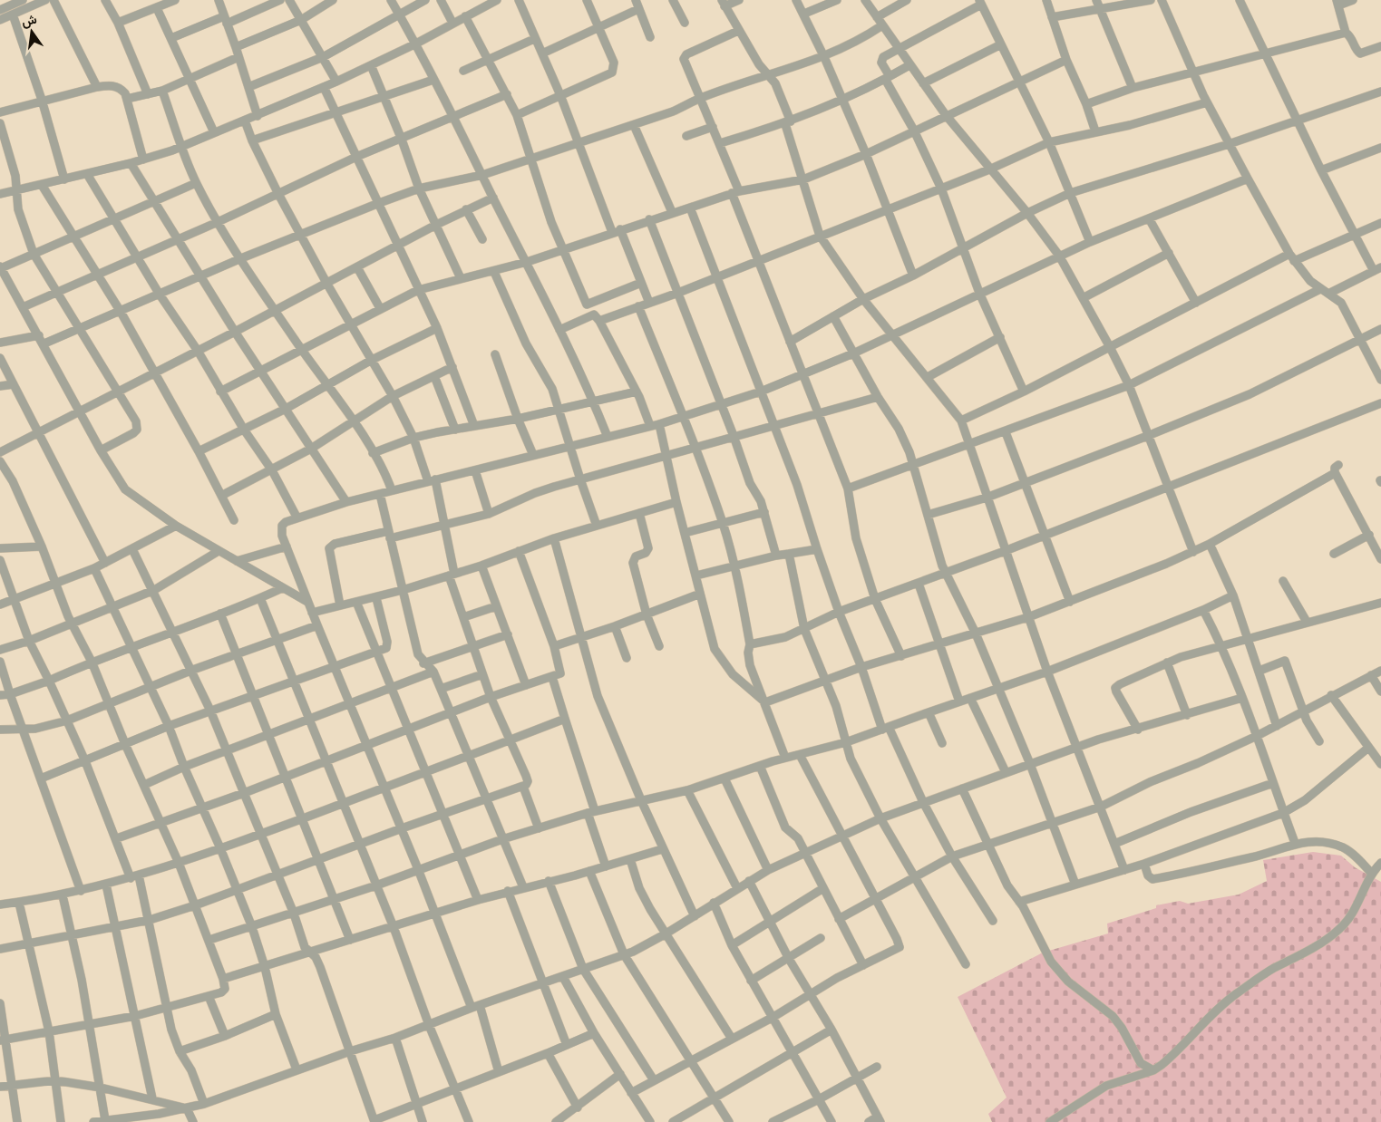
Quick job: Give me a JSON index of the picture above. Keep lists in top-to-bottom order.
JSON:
{
  "north": "top"
}
